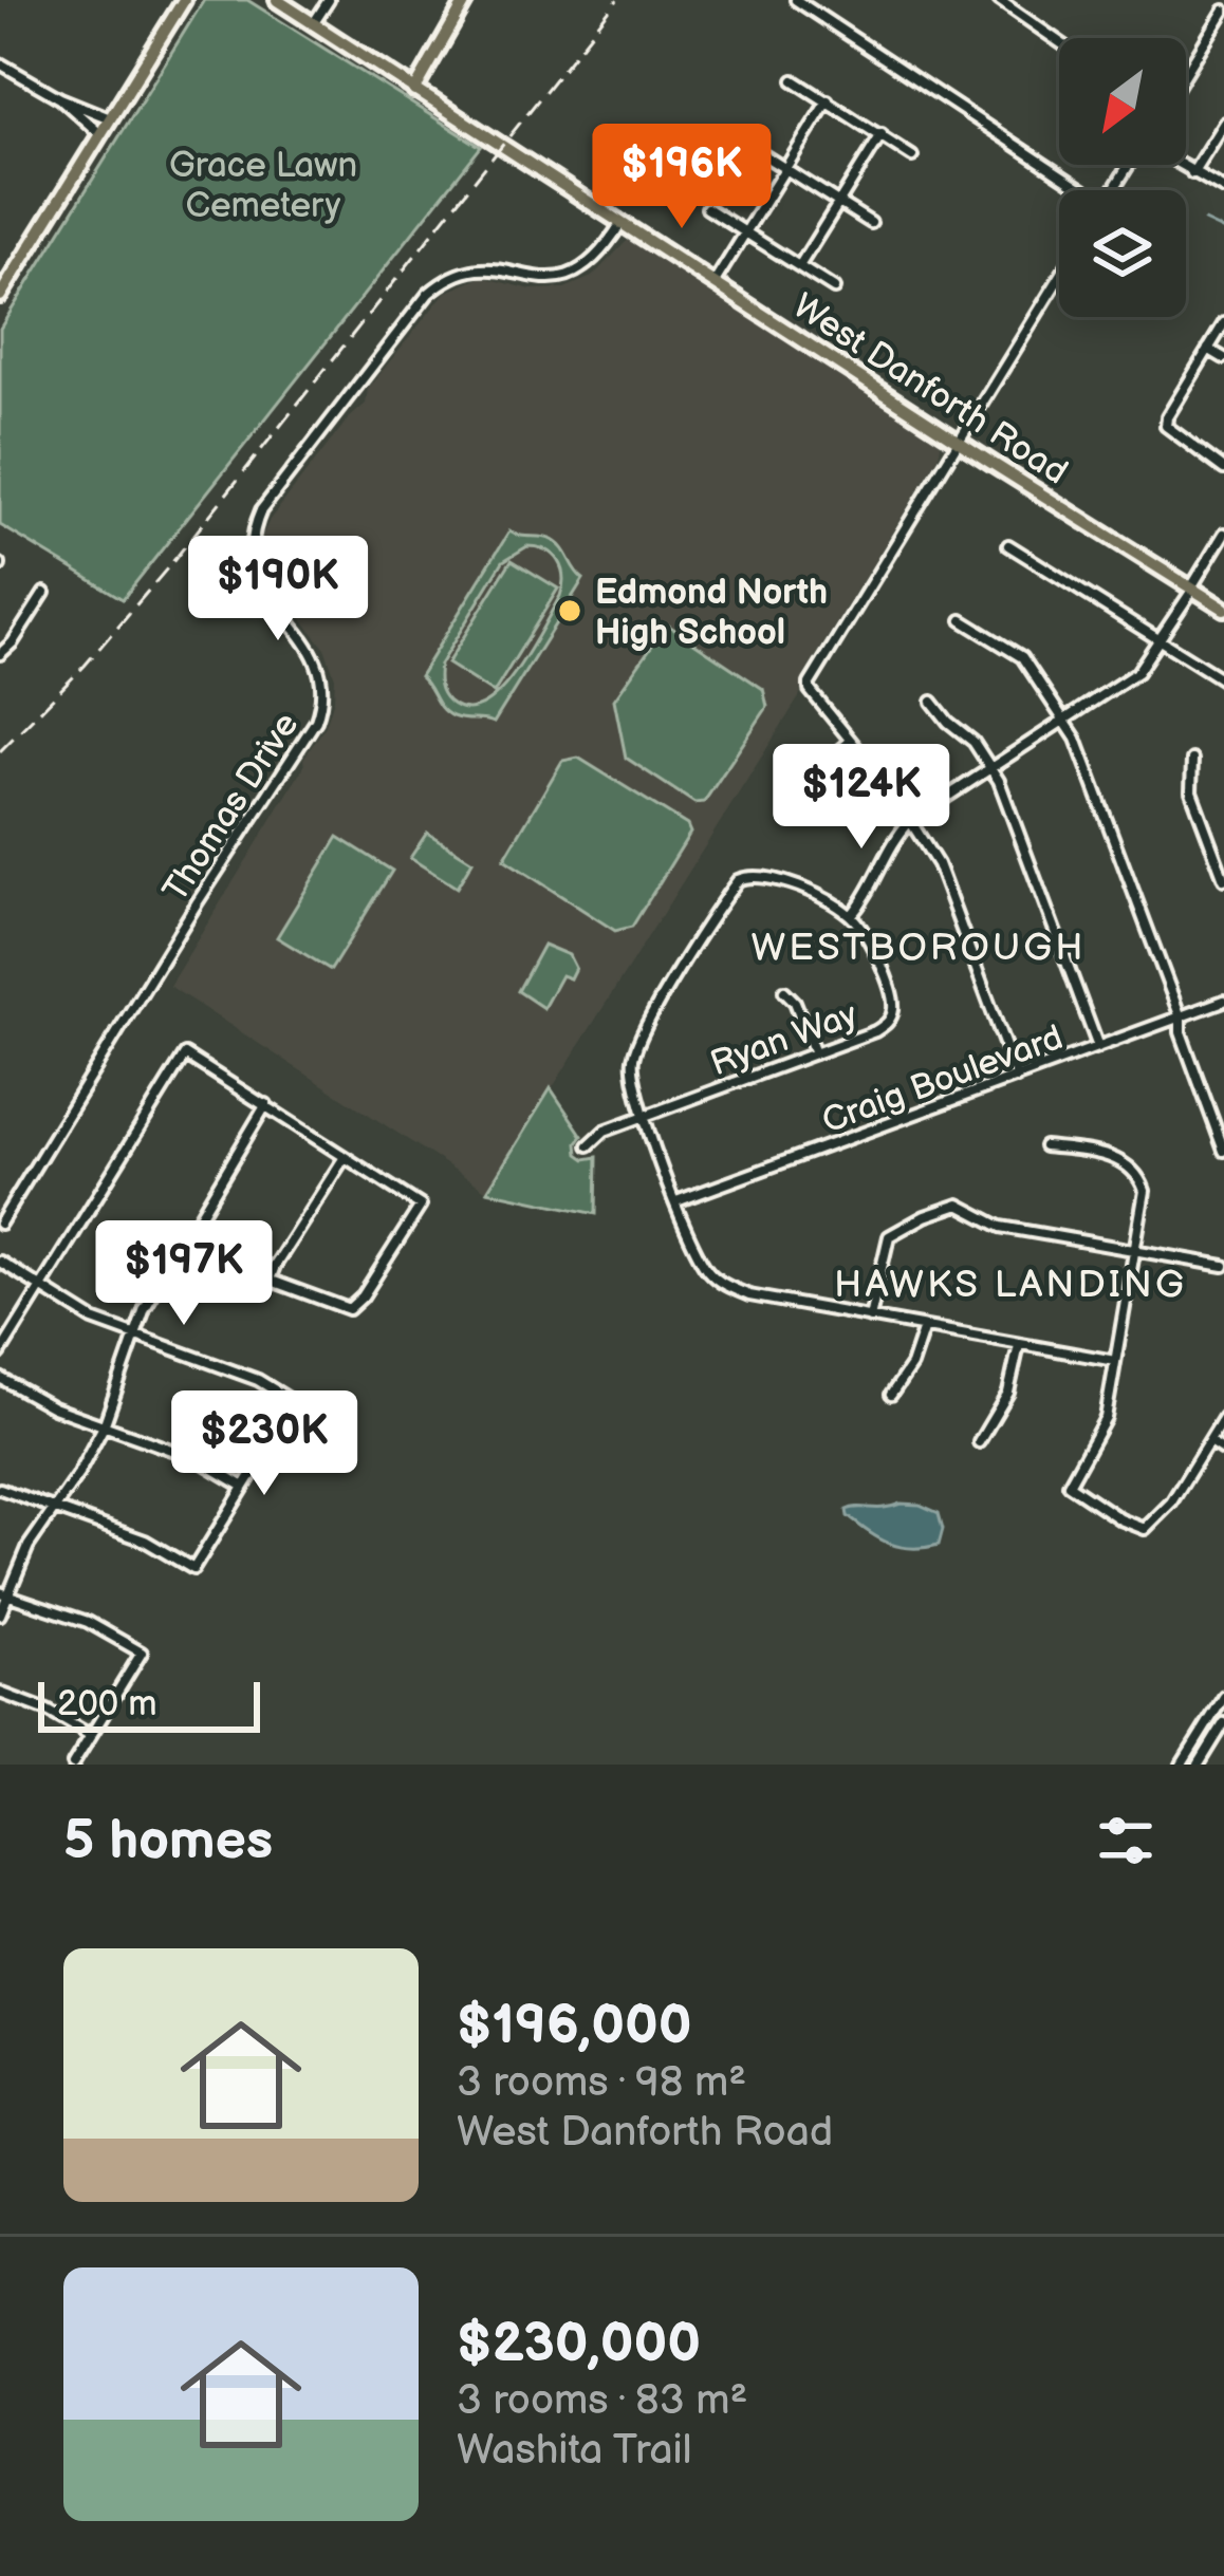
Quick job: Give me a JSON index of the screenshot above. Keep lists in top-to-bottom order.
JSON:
{
  "streets": {
    "main road": ["West Danforth Road"],
    "street": ["Thomas Drive", "Ryan Way", "Craig Boulevard"]
  },
  "crossings": [
    ["West Danforth Road", "Thomas Drive"]
  ],
  "districts": ["WESTBOROUGH", "HAWKS LANDING"],
  "parks": ["Grace Lawn Cemetery"],
  "places": ["Edmond North High School"],
  "scale_bar": "200 m",
  "north": "bottom left",
  "page": {
    "price": [
      "$196K",
      "$190K",
      "$124K",
      "$197K",
      "$230K"
    ],
    "scale": "200 m",
    "heading": "5 homes",
    "list": [
      {
        "name": "$196,000",
        "note": "3 rooms · 98 m² · West Danforth Road"
      },
      {
        "name": "$230,000",
        "note": "3 rooms · 83 m² · Washita Trail"
      }
    ]
  }
}
